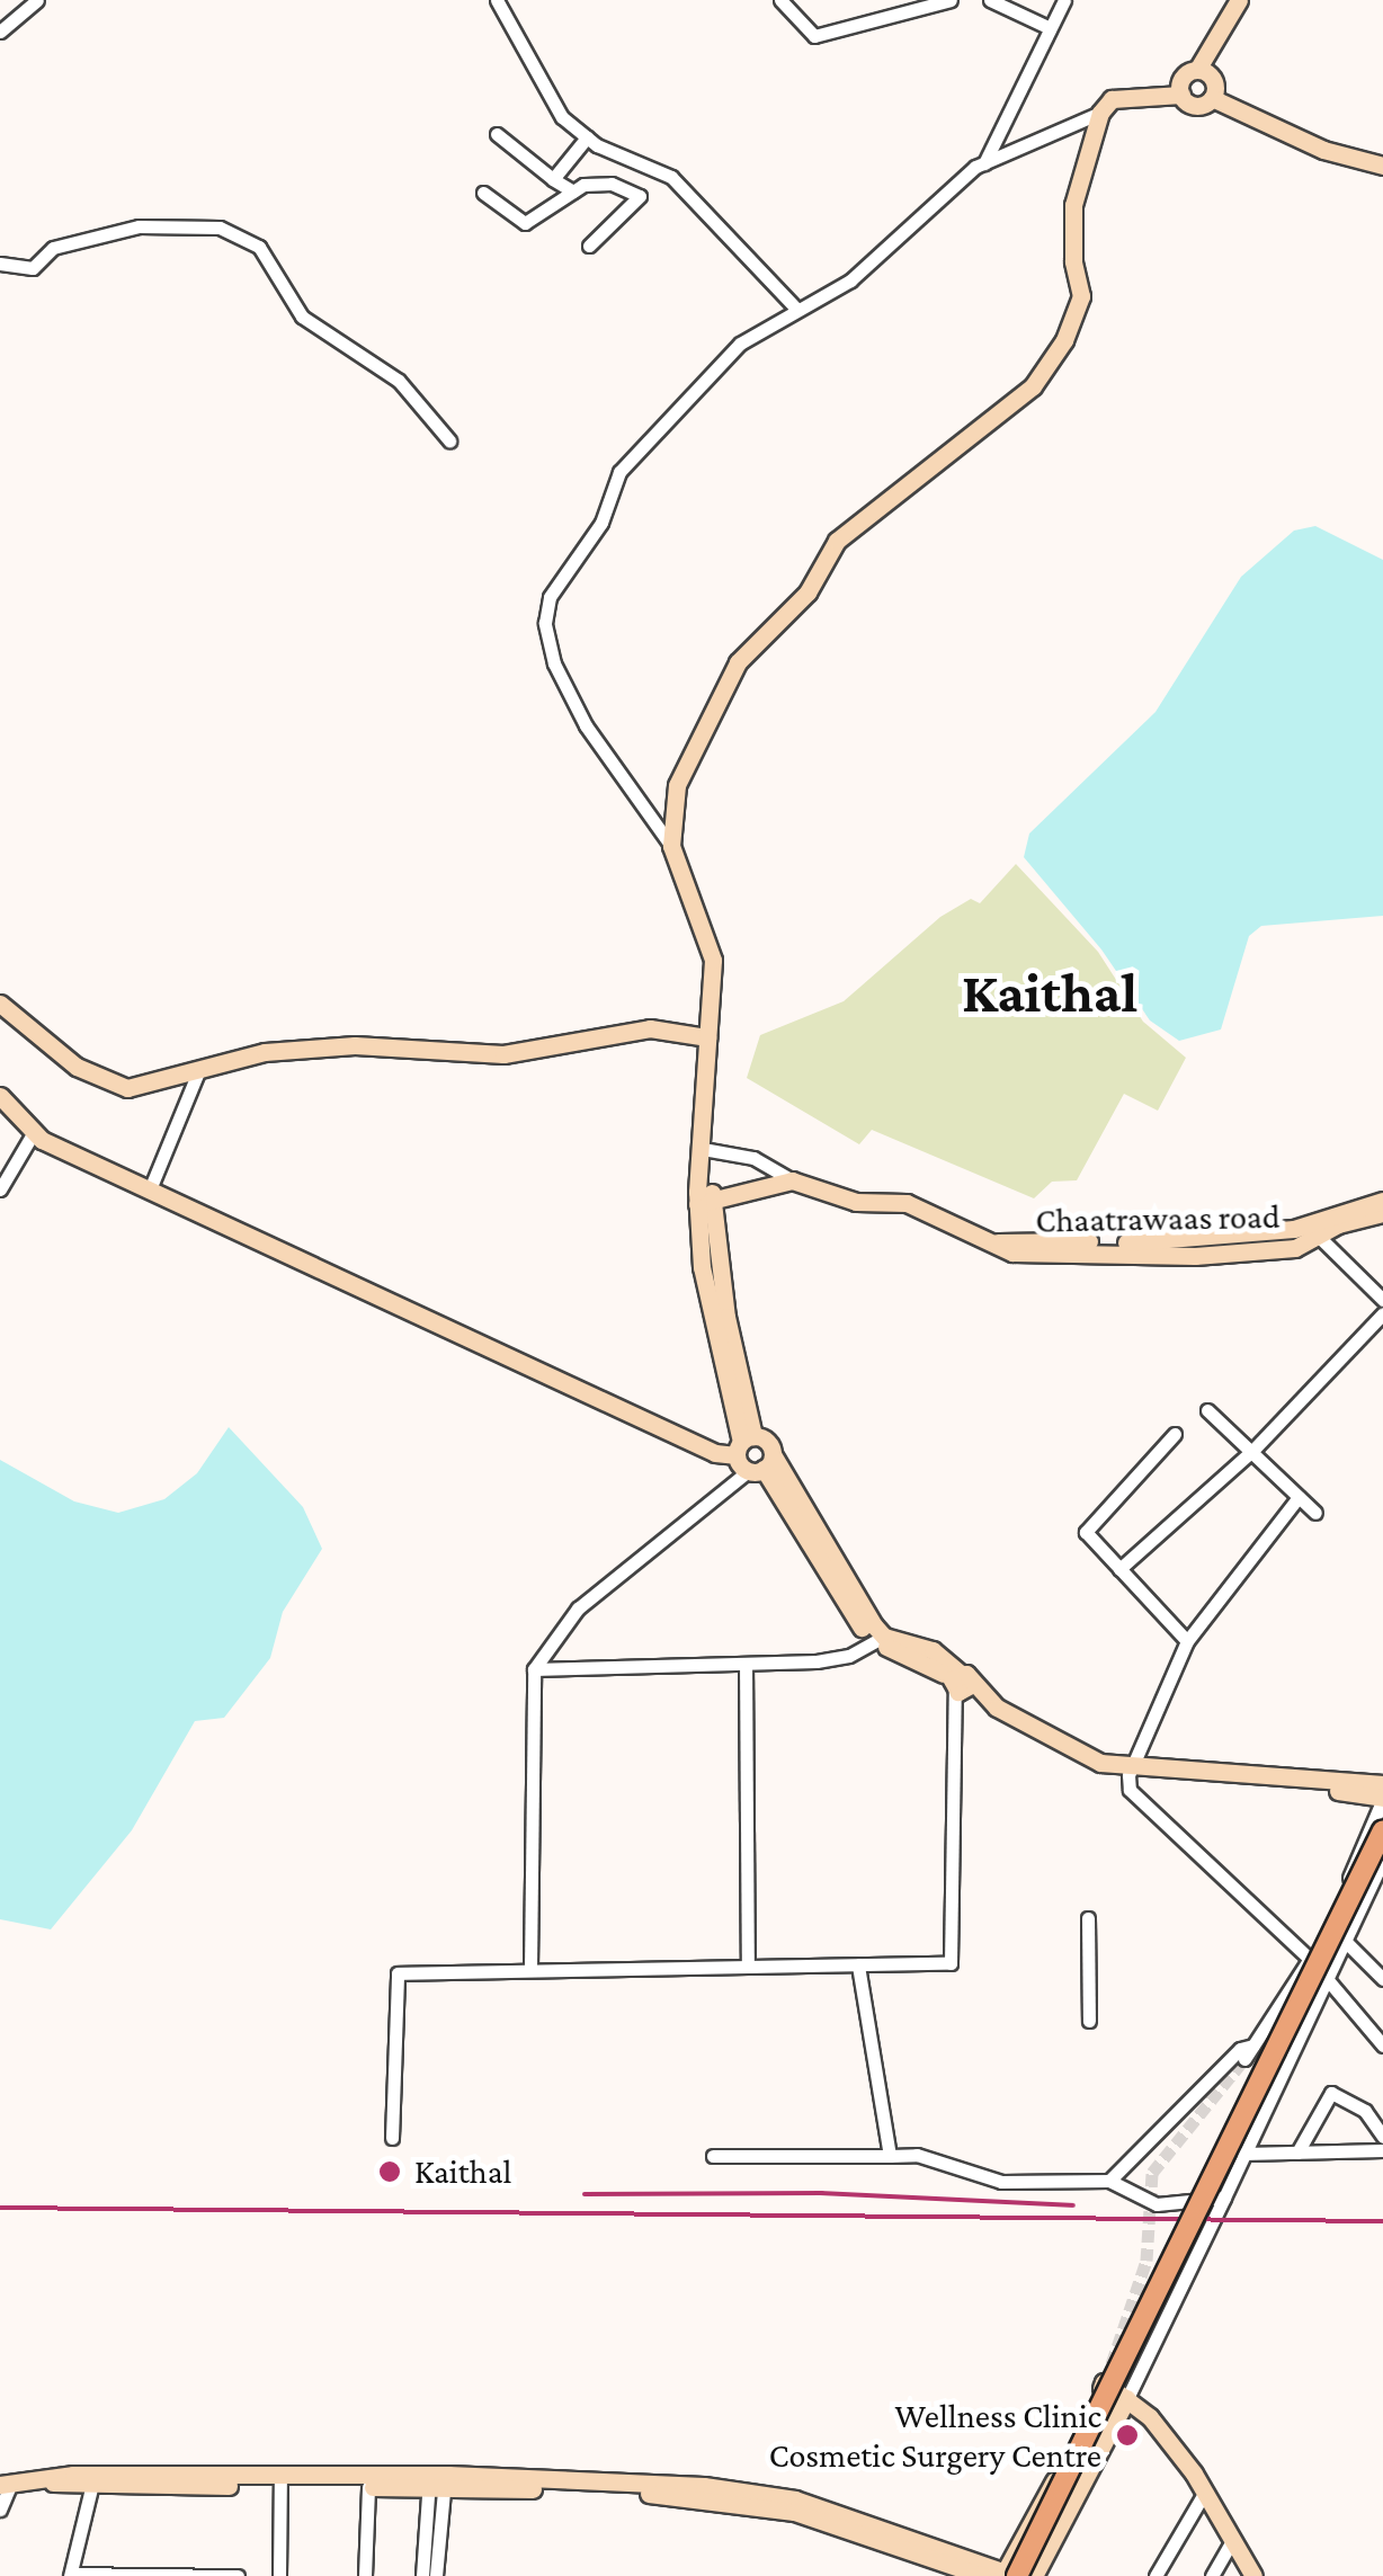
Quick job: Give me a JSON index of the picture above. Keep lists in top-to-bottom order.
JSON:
{
  "streets": {
    "street": ["Chaatrawaas road"]
  },
  "districts": ["Kaithal"],
  "places": ["Kaithal", "Wellness Clinic Cosmetic Surgery Centre"]
}
